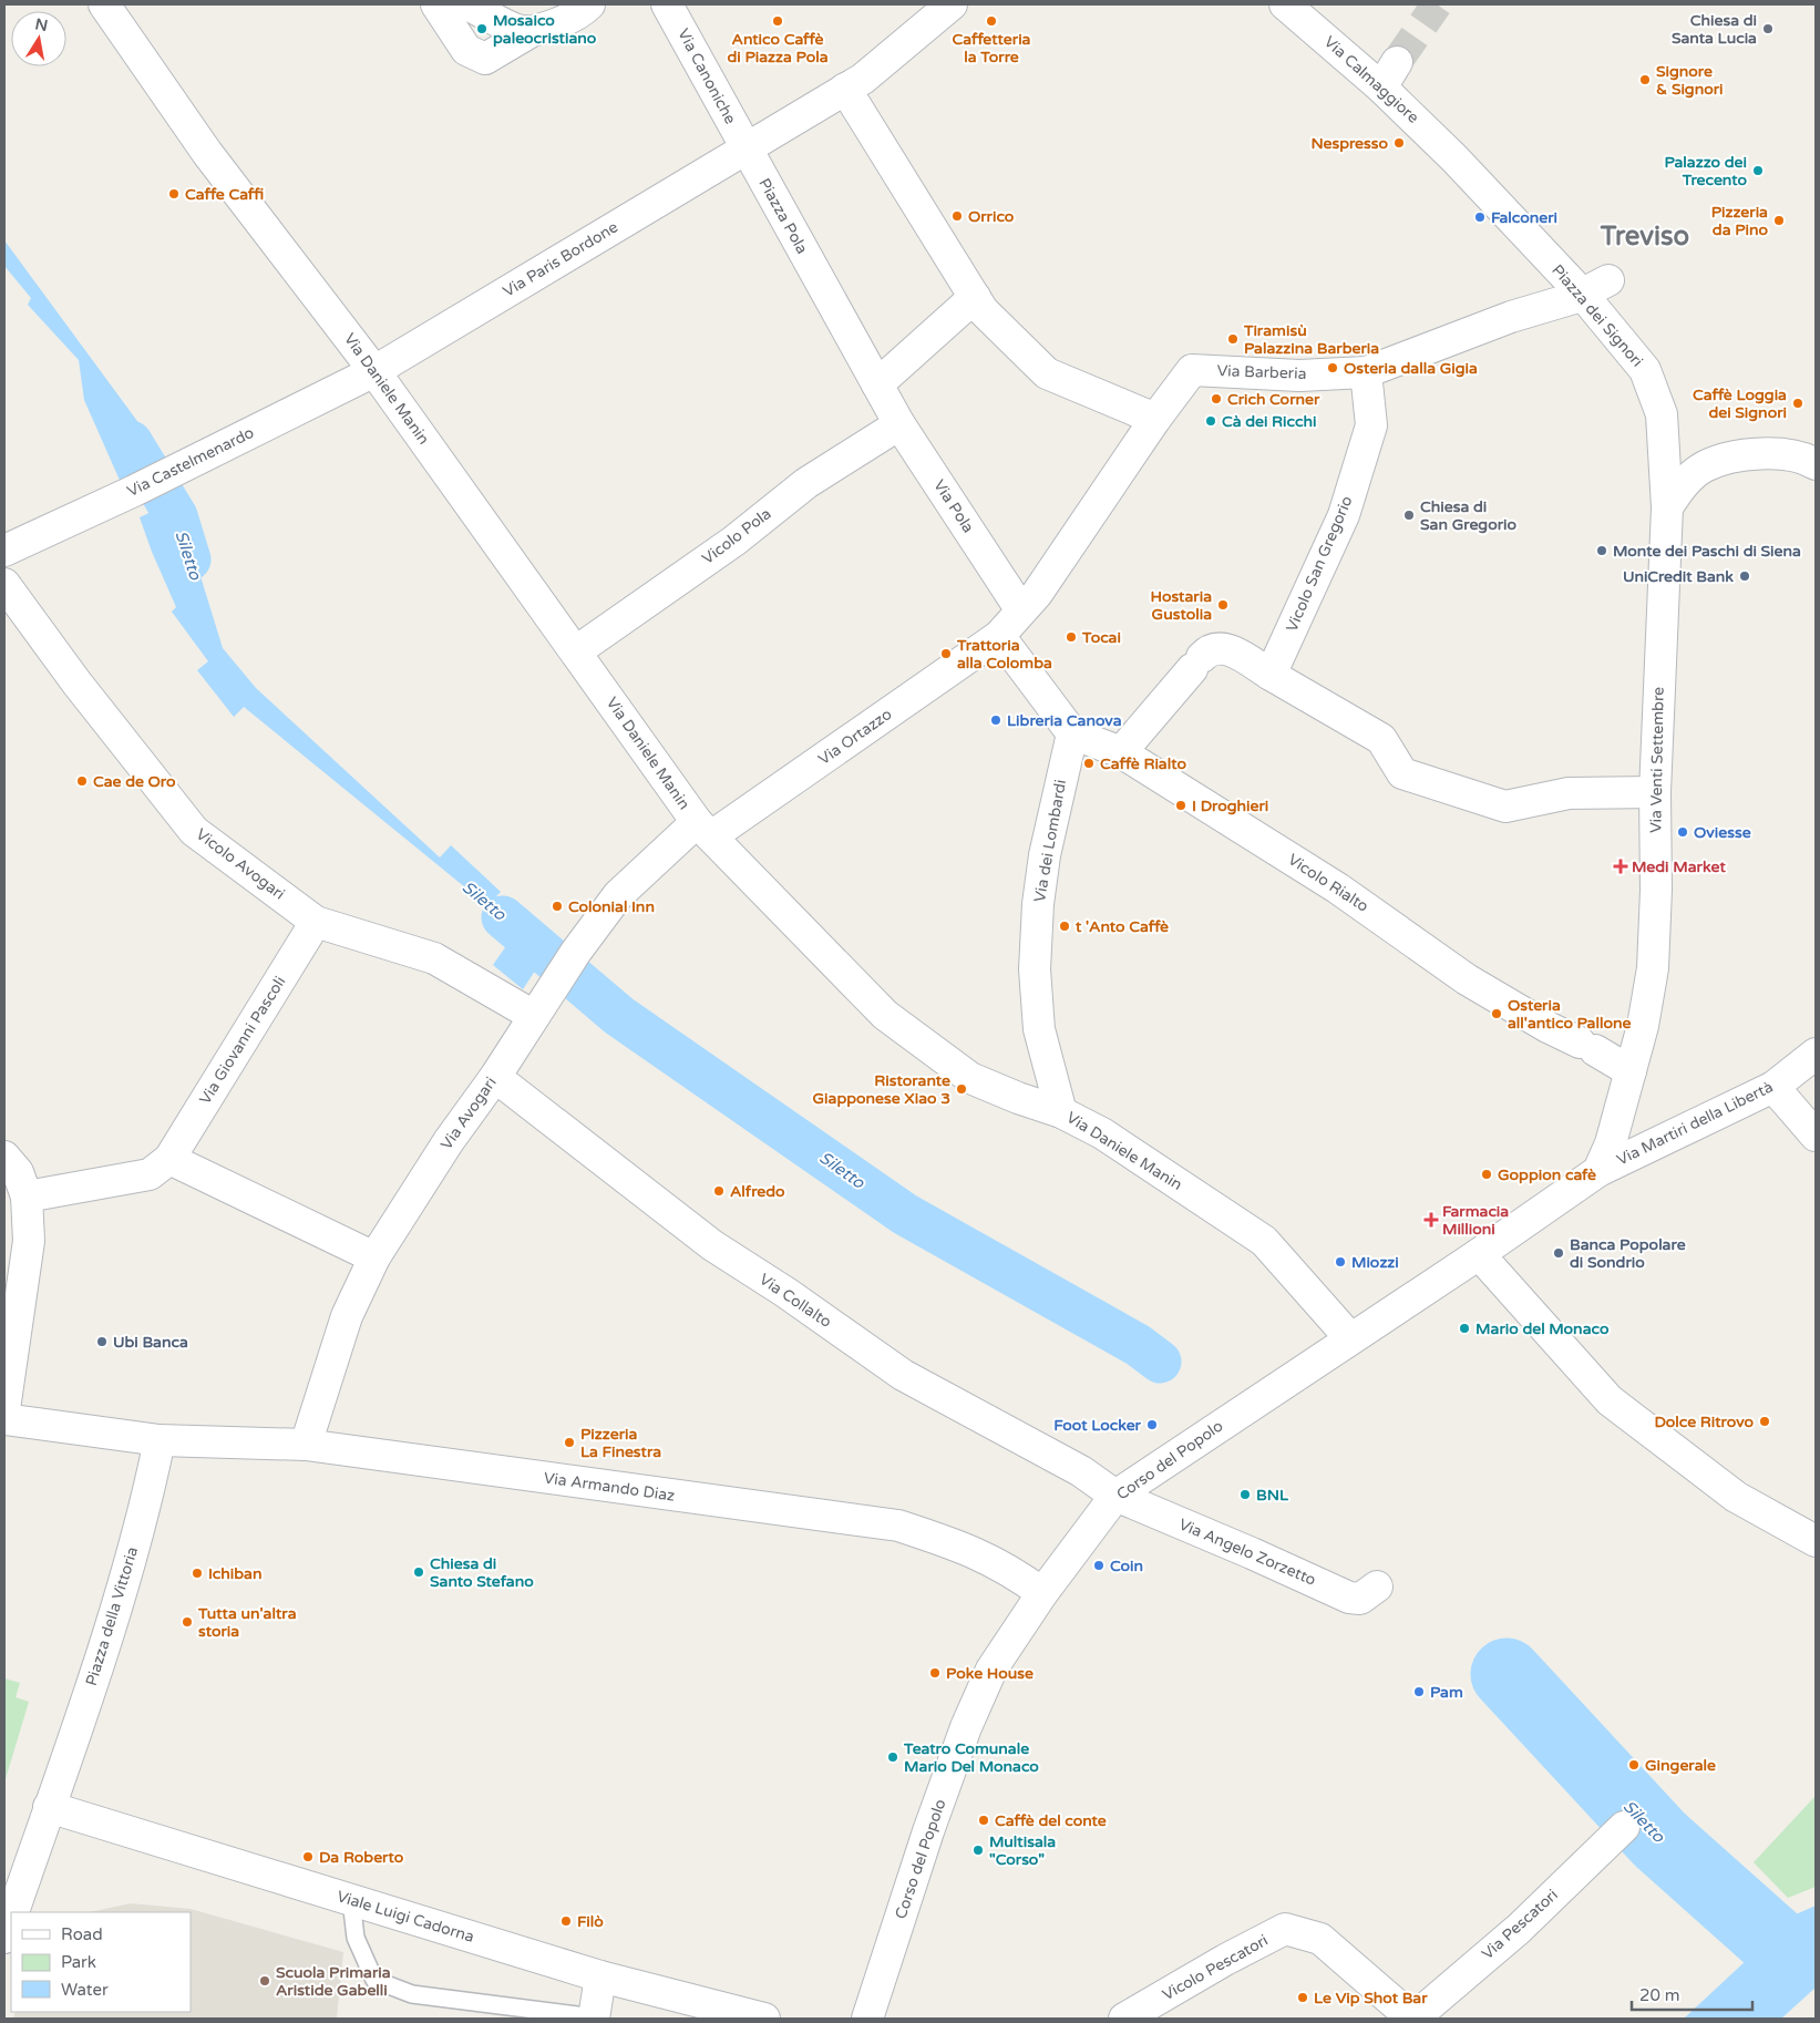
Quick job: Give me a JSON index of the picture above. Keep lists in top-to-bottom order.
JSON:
{
  "streets": {
    "street": [
      "Via Canoniche",
      "Via Calmaggiore",
      "Piazza Pola",
      "Via Paris Bordone",
      "Piazza dei Signori",
      "Via Barberia",
      "Via Daniele Manin",
      "Via Castelmenardo",
      "Via Pola",
      "Vicolo Pola",
      "Vicolo San Gregorio",
      "Via Ortazzo",
      "Via Venti Settembre",
      "Via dei Lombardi",
      "Vicolo Avogari",
      "Vicolo Rialto",
      "Via Giovanni Pascoli",
      "Via Avogari",
      "Via Martiri della Libertà",
      "Via Collalto",
      "Corso del Popolo",
      "Via Armando Diaz",
      "Via Angelo Zorzetto",
      "Piazza della Vittoria",
      "Viale Luigi Cadorna",
      "Via Pescatori",
      "Vicolo Pescatori"
    ]
  },
  "crossings": [
    ["Via Canoniche", "Piazza Pola"],
    ["Via Canoniche", "Via Paris Bordone"],
    ["Via Calmaggiore", "Piazza dei Signori"],
    ["Piazza Pola", "Via Paris Bordone"],
    ["Piazza Pola", "Via Pola"],
    ["Piazza Pola", "Vicolo Pola"],
    ["Via Paris Bordone", "Via Daniele Manin"],
    ["Via Paris Bordone", "Via Castelmenardo"],
    ["Piazza dei Signori", "Via Barberia"],
    ["Piazza dei Signori", "Via Venti Settembre"],
    ["Via Barberia", "Via Pola"],
    ["Via Barberia", "Vicolo San Gregorio"],
    ["Via Barberia", "Via Ortazzo"],
    ["Via Daniele Manin", "Via Castelmenardo"],
    ["Via Daniele Manin", "Vicolo Pola"],
    ["Via Daniele Manin", "Via Ortazzo"],
    ["Via Daniele Manin", "Via dei Lombardi"],
    ["Via Daniele Manin", "Via Avogari"],
    ["Via Daniele Manin", "Corso del Popolo"],
    ["Via Pola", "Vicolo Pola"],
    ["Via Pola", "Via Ortazzo"],
    ["Via Ortazzo", "Via Avogari"],
    ["Via Venti Settembre", "Vicolo Rialto"],
    ["Via Venti Settembre", "Via Martiri della Libertà"],
    ["Via Venti Settembre", "Corso del Popolo"],
    ["Via dei Lombardi", "Vicolo Rialto"],
    ["Vicolo Avogari", "Via Giovanni Pascoli"],
    ["Vicolo Avogari", "Via Avogari"],
    ["Via Avogari", "Via Collalto"],
    ["Via Avogari", "Via Armando Diaz"],
    ["Via Martiri della Libertà", "Corso del Popolo"],
    ["Via Collalto", "Corso del Popolo"],
    ["Via Collalto", "Via Angelo Zorzetto"],
    ["Corso del Popolo", "Via Armando Diaz"],
    ["Corso del Popolo", "Via Angelo Zorzetto"],
    ["Via Armando Diaz", "Piazza della Vittoria"],
    ["Piazza della Vittoria", "Viale Luigi Cadorna"],
    ["Via Pescatori", "Vicolo Pescatori"]
  ],
  "districts": ["Treviso"],
  "water": ["Siletto"],
  "places": {
    "other": [
      "Antico Caffè di Piazza Pola",
      "Caffetteria la Torre",
      "Mosaico paleocristiano",
      "Chiesa di Santa Lucia",
      "Signore & Signori",
      "Nespresso",
      "Palazzo dei Trecento",
      "Caffe Caffi",
      "Orrico",
      "Falconeri",
      "Pizzeria da Pino",
      "Tiramisù Palazzina Barberia",
      "Osteria dalla Gigia",
      "Crich Corner",
      "Caffè Loggia dei Signori",
      "Cà dei Ricchi",
      "Chiesa di San Gregorio",
      "Monte dei Paschi di Siena",
      "UniCredit Bank",
      "Hostaria Gustolia",
      "Tocai",
      "Trattoria alla Colomba",
      "Libreria Canova",
      "Caffè Rialto",
      "Cae de Oro",
      "I Droghieri",
      "Oviesse",
      "Colonial Inn",
      "t 'Anto Caffè",
      "Osteria all'antico Pallone",
      "Ristorante Giapponese Xiao 3",
      "Goppion cafè",
      "Alfredo",
      "Banca Popolare di Sondrio",
      "Miozzi",
      "Mario del Monaco",
      "Ubi Banca",
      "Dolce Ritrovo",
      "Foot Locker",
      "Pizzeria La Finestra",
      "BNL",
      "Coin",
      "Chiesa di Santo Stefano",
      "Ichiban",
      "Tutta un'altra storia",
      "Poke House",
      "Pam",
      "Teatro Comunale Mario Del Monaco",
      "Gingerale",
      "Caffè del conte",
      "Multisala \"Corso\"",
      "Da Roberto",
      "Filò",
      "Scuola Primaria Aristide Gabelli",
      "Le Vip Shot Bar"
    ],
    "health": ["Medi Market", "Farmacia Millioni"]
  },
  "legend": ["Road", "Park", "Water"],
  "scale_bar": "20 m",
  "north": "top"
}
